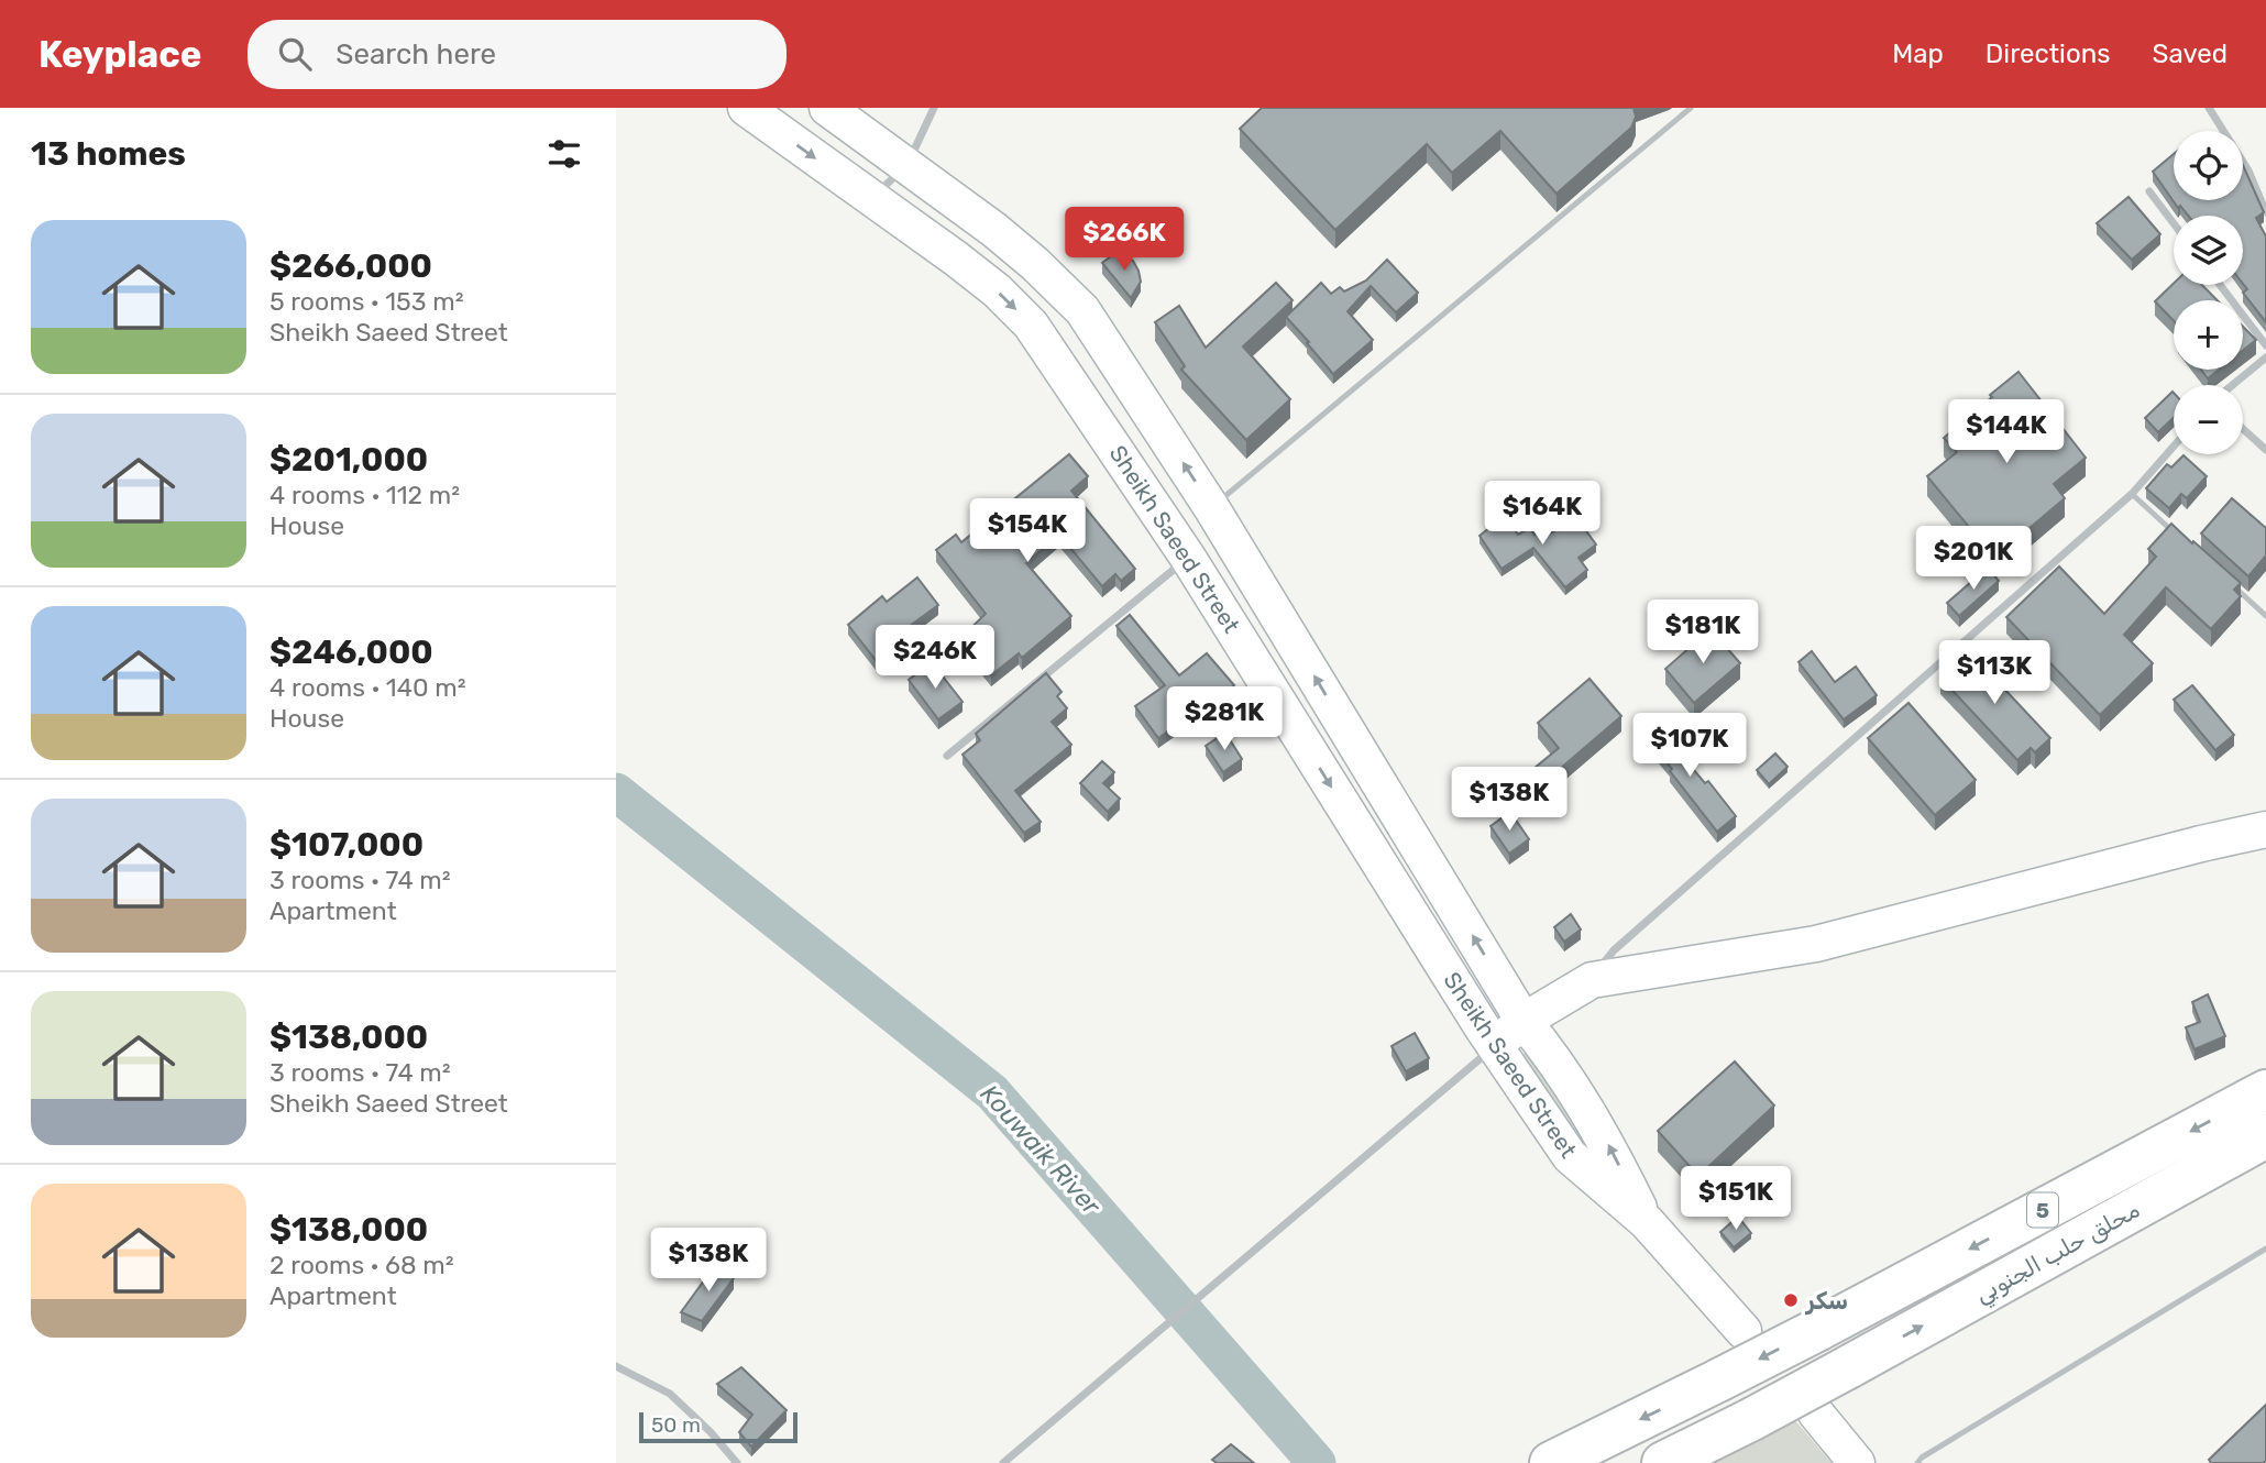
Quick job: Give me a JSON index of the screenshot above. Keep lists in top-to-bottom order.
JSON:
{
  "streets": {
    "highway": ["5", "محلق حلب الجنوبي"],
    "main road": ["Sheikh Saeed Street"]
  },
  "water": ["Kouwaik River"],
  "places": ["سكر"],
  "scale_bar": "50 m",
  "page": {
    "header": "Keyplace",
    "search": "Search here",
    "nav": ["Map", "Directions", "Saved"],
    "heading": "13 homes",
    "map_buttons": ["+", "−"],
    "list": [
      {
        "name": "$266,000",
        "note": "5 rooms · 153 m² · Sheikh Saeed Street"
      },
      {
        "name": "$201,000",
        "note": "4 rooms · 112 m² · House"
      },
      {
        "name": "$246,000",
        "note": "4 rooms · 140 m² · House"
      },
      {
        "name": "$107,000",
        "note": "3 rooms · 74 m² · Apartment"
      },
      {
        "name": "$138,000",
        "note": "3 rooms · 74 m² · Sheikh Saeed Street"
      },
      {
        "name": "$138,000",
        "note": "2 rooms · 68 m² · Apartment"
      }
    ],
    "price": [
      "$266K",
      "$144K",
      "$164K",
      "$154K",
      "$201K",
      "$181K",
      "$246K",
      "$113K",
      "$281K",
      "$107K",
      "$138K",
      "$151K",
      "$138K"
    ],
    "scale": "50 m"
  }
}
